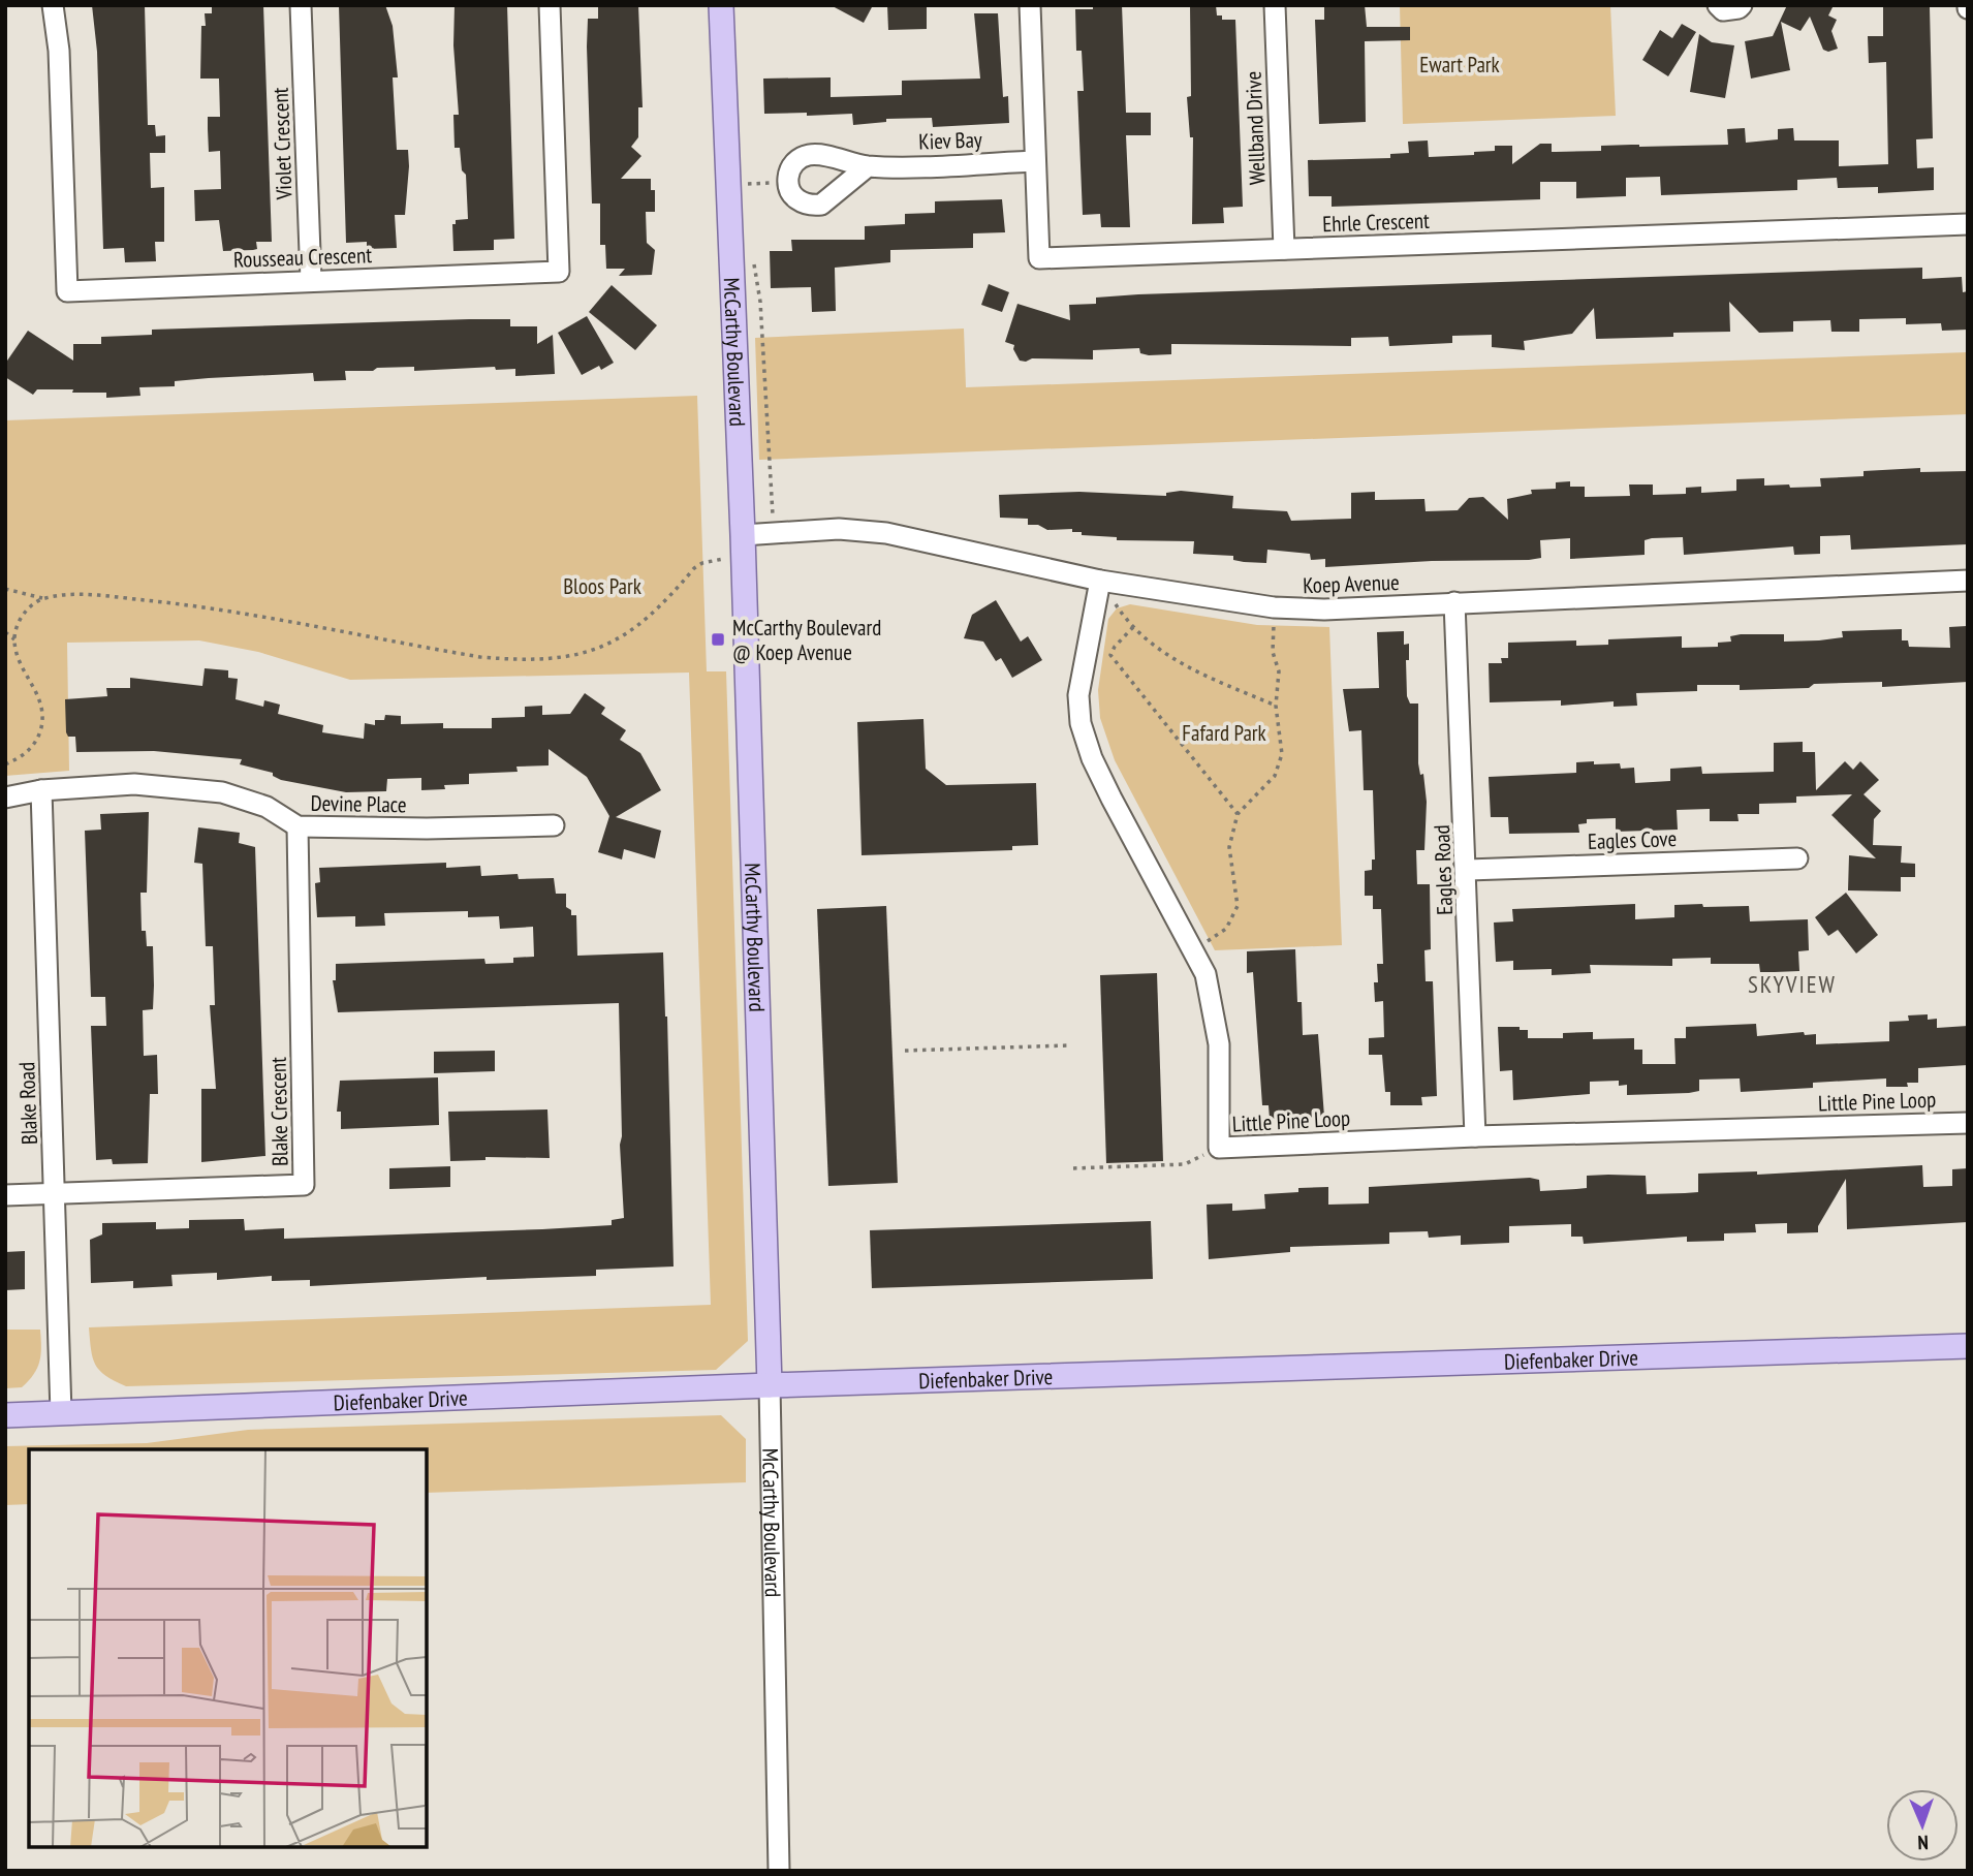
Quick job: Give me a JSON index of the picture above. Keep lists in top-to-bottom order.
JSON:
{
  "streets": {
    "main road": ["McCarthy Boulevard", "Diefenbaker Drive"],
    "street": [
      "Wellband Drive",
      "Kiev Bay",
      "Violet Crescent",
      "Ehrle Crescent",
      "Rousseau Crescent",
      "Koep Avenue",
      "Devine Place",
      "Eagles Cove",
      "Eagles Road",
      "Little Pine Loop",
      "Blake Road",
      "Blake Crescent"
    ]
  },
  "crossings": [
    ["Wellband Drive", "Ehrle Crescent"],
    ["Kiev Bay", "Ehrle Crescent"],
    ["Violet Crescent", "Rousseau Crescent"],
    ["McCarthy Boulevard", "Koep Avenue"],
    ["McCarthy Boulevard", "Diefenbaker Drive"],
    ["Koep Avenue", "Eagles Road"],
    ["Koep Avenue", "Little Pine Loop"],
    ["Devine Place", "Blake Road"],
    ["Devine Place", "Blake Crescent"],
    ["Eagles Cove", "Eagles Road"],
    ["Eagles Road", "Little Pine Loop"],
    ["Blake Road", "Blake Crescent"],
    ["Blake Road", "Diefenbaker Drive"]
  ],
  "districts": ["SKYVIEW"],
  "parks": ["Ewart Park", "Bloos Park", "Fafard Park"],
  "places": {
    "transit": ["McCarthy Boulevard @ Koep Avenue"]
  },
  "north": "bottom"
}
